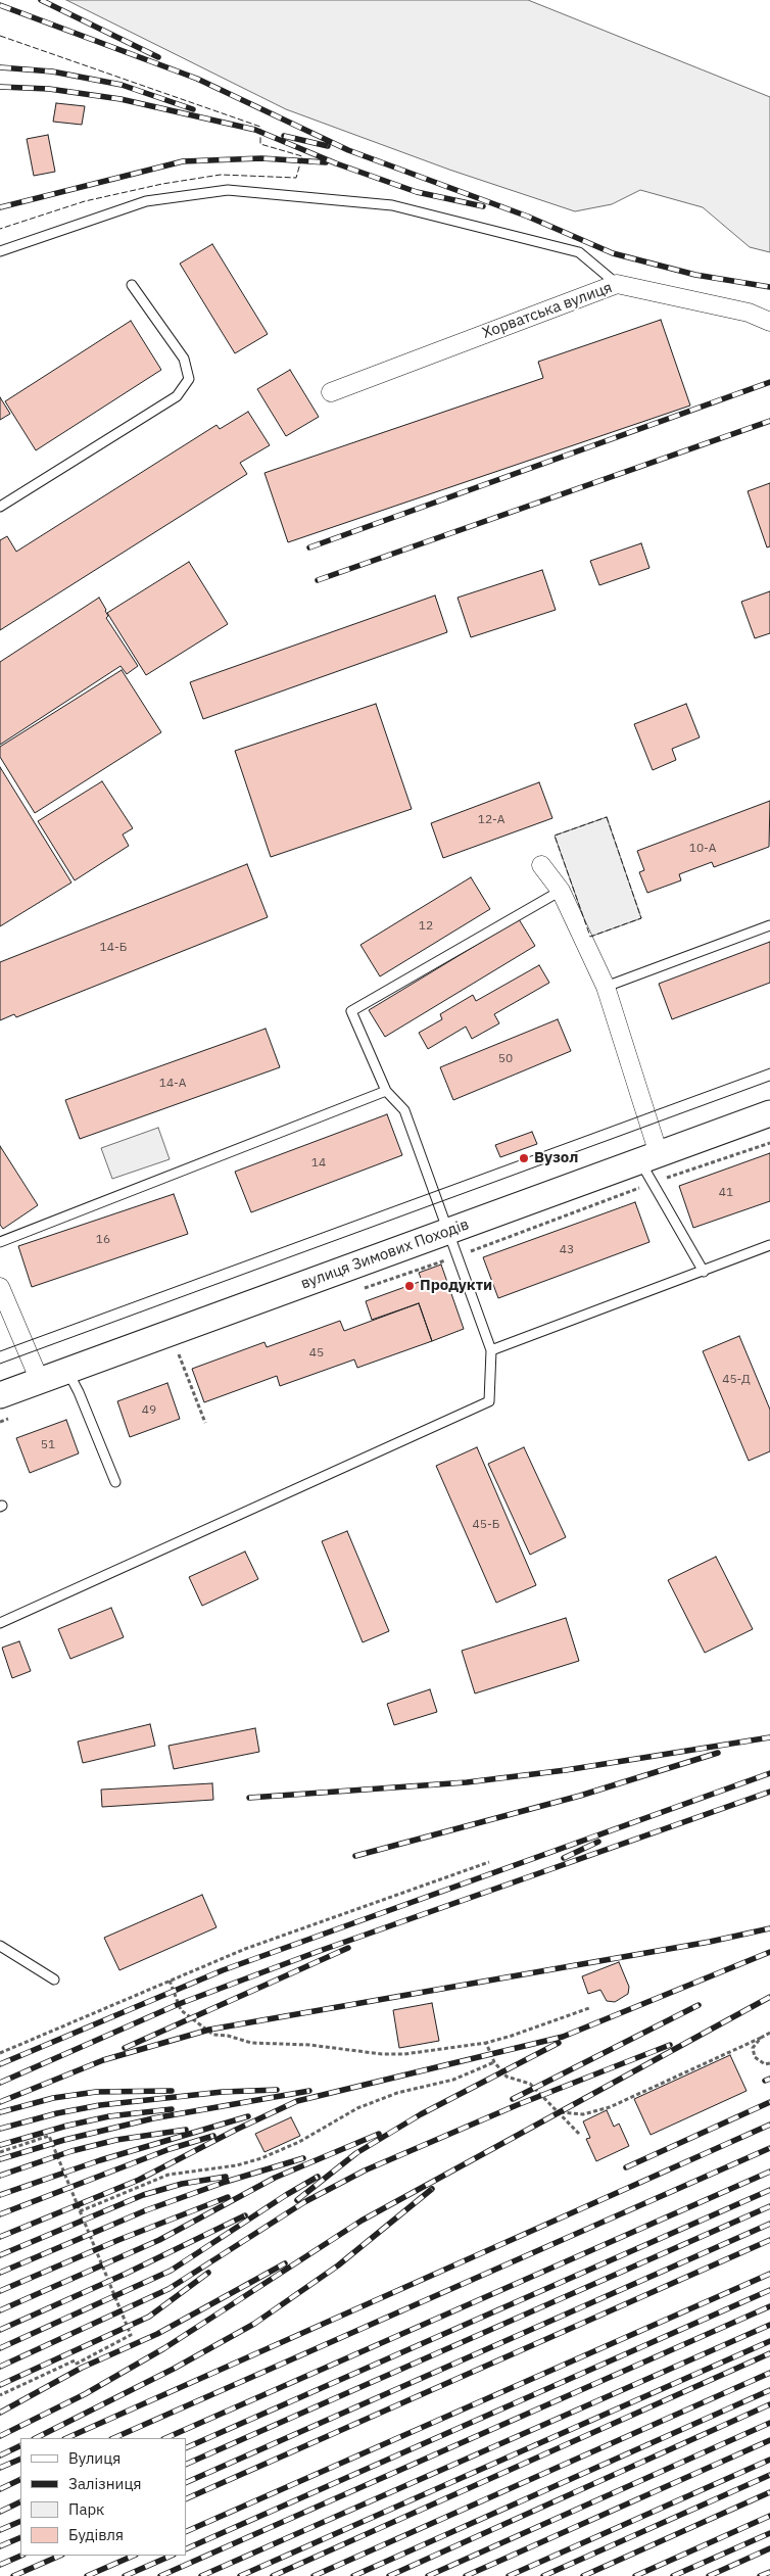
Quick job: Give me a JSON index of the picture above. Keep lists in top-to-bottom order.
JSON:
{
  "streets": {
    "main road": ["вулиця Зимових Походів"],
    "street": ["Хорватська вулиця"]
  },
  "places": ["Вузол", "Продукти"],
  "house_numbers": [
    "12-А",
    "10-А",
    "12",
    "14-Б",
    "50",
    "14-А",
    "14",
    "41",
    "16",
    "43",
    "45",
    "45-Д",
    "49",
    "51",
    "45-Б"
  ],
  "legend": [
    "Вулиця",
    "Залізниця",
    "Парк",
    "Будівля"
  ]
}
